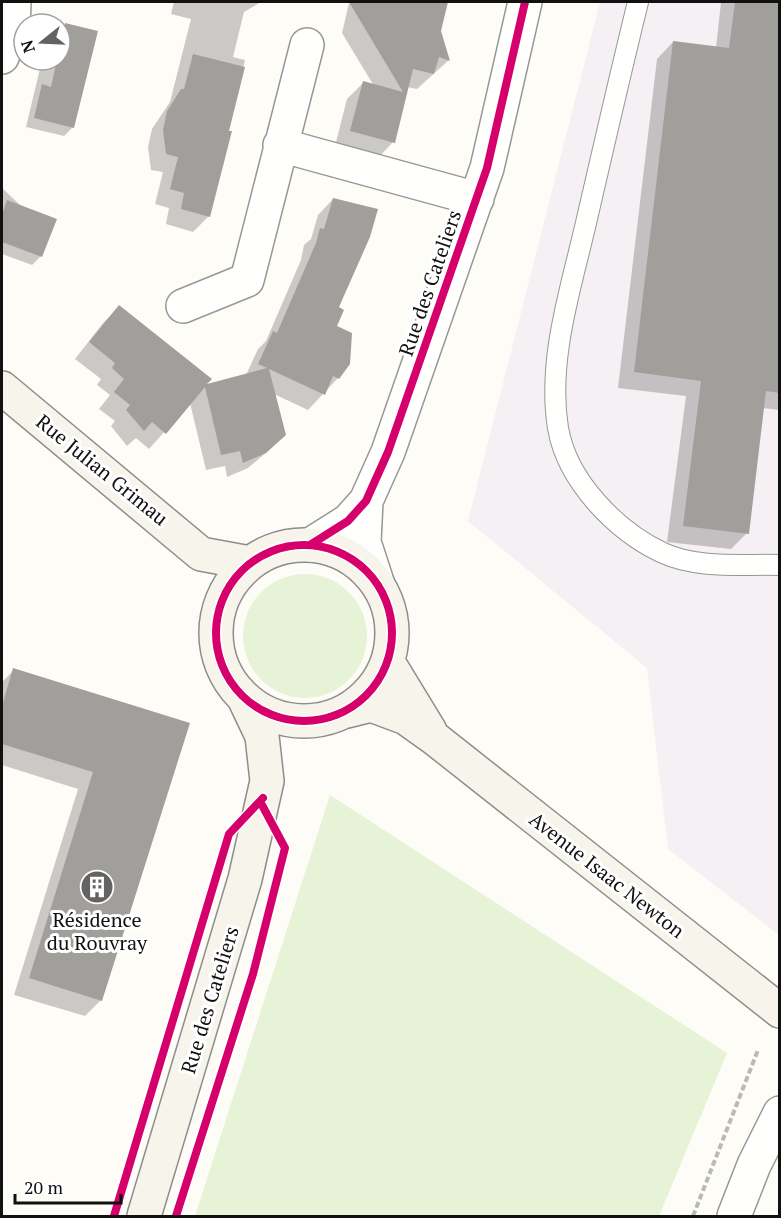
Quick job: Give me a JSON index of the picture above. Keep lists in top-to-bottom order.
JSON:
{
  "streets": {
    "street": ["Rue des Cateliers", "Rue Julian Grimau", "Avenue Isaac Newton"]
  },
  "crossings": [
    ["Rue des Cateliers", "Rue Julian Grimau"],
    ["Rue des Cateliers", "Avenue Isaac Newton"],
    ["Rue Julian Grimau", "Avenue Isaac Newton"]
  ],
  "places": {
    "building": ["Résidence du Rouvray"]
  },
  "scale_bar": "20 m",
  "north": "left"
}
